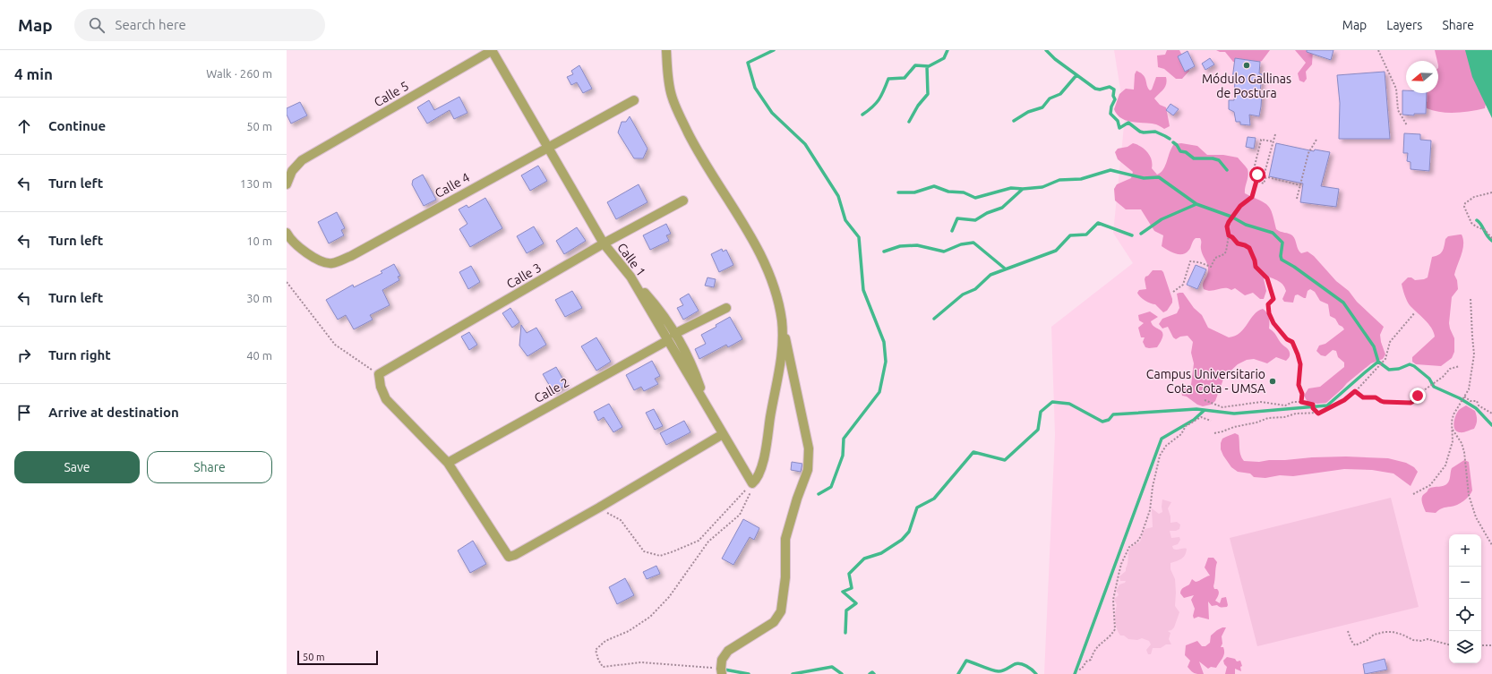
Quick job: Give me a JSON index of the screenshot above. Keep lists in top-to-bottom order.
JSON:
{
  "streets": {
    "street": [
      "Calle 5",
      "Calle 4",
      "Calle 1",
      "Calle 3",
      "Calle 2"
    ]
  },
  "crossings": [
    ["Calle 5", "Calle 1"],
    ["Calle 4", "Calle 1"],
    ["Calle 1", "Calle 3"],
    ["Calle 1", "Calle 2"]
  ],
  "places": ["Módulo Gallinas de Postura", "Campus Universitario Cota Cota - UMSA"],
  "scale_bar": "50 m",
  "north": "left",
  "page": {
    "header": "Map",
    "search": "Search here",
    "nav": ["Map", "Layers", "Share"],
    "heading": ["4 min", "Walk · 260 m"],
    "list": [
      ["Continue", "50 m"],
      ["Turn left", "130 m"],
      ["Turn left", "10 m"],
      ["Turn left", "30 m"],
      ["Turn right", "40 m"],
      "Arrive at destination"
    ],
    "buttons": ["Save", "Share"],
    "map_buttons": ["+", "−"],
    "scale": "50 m"
  }
}
